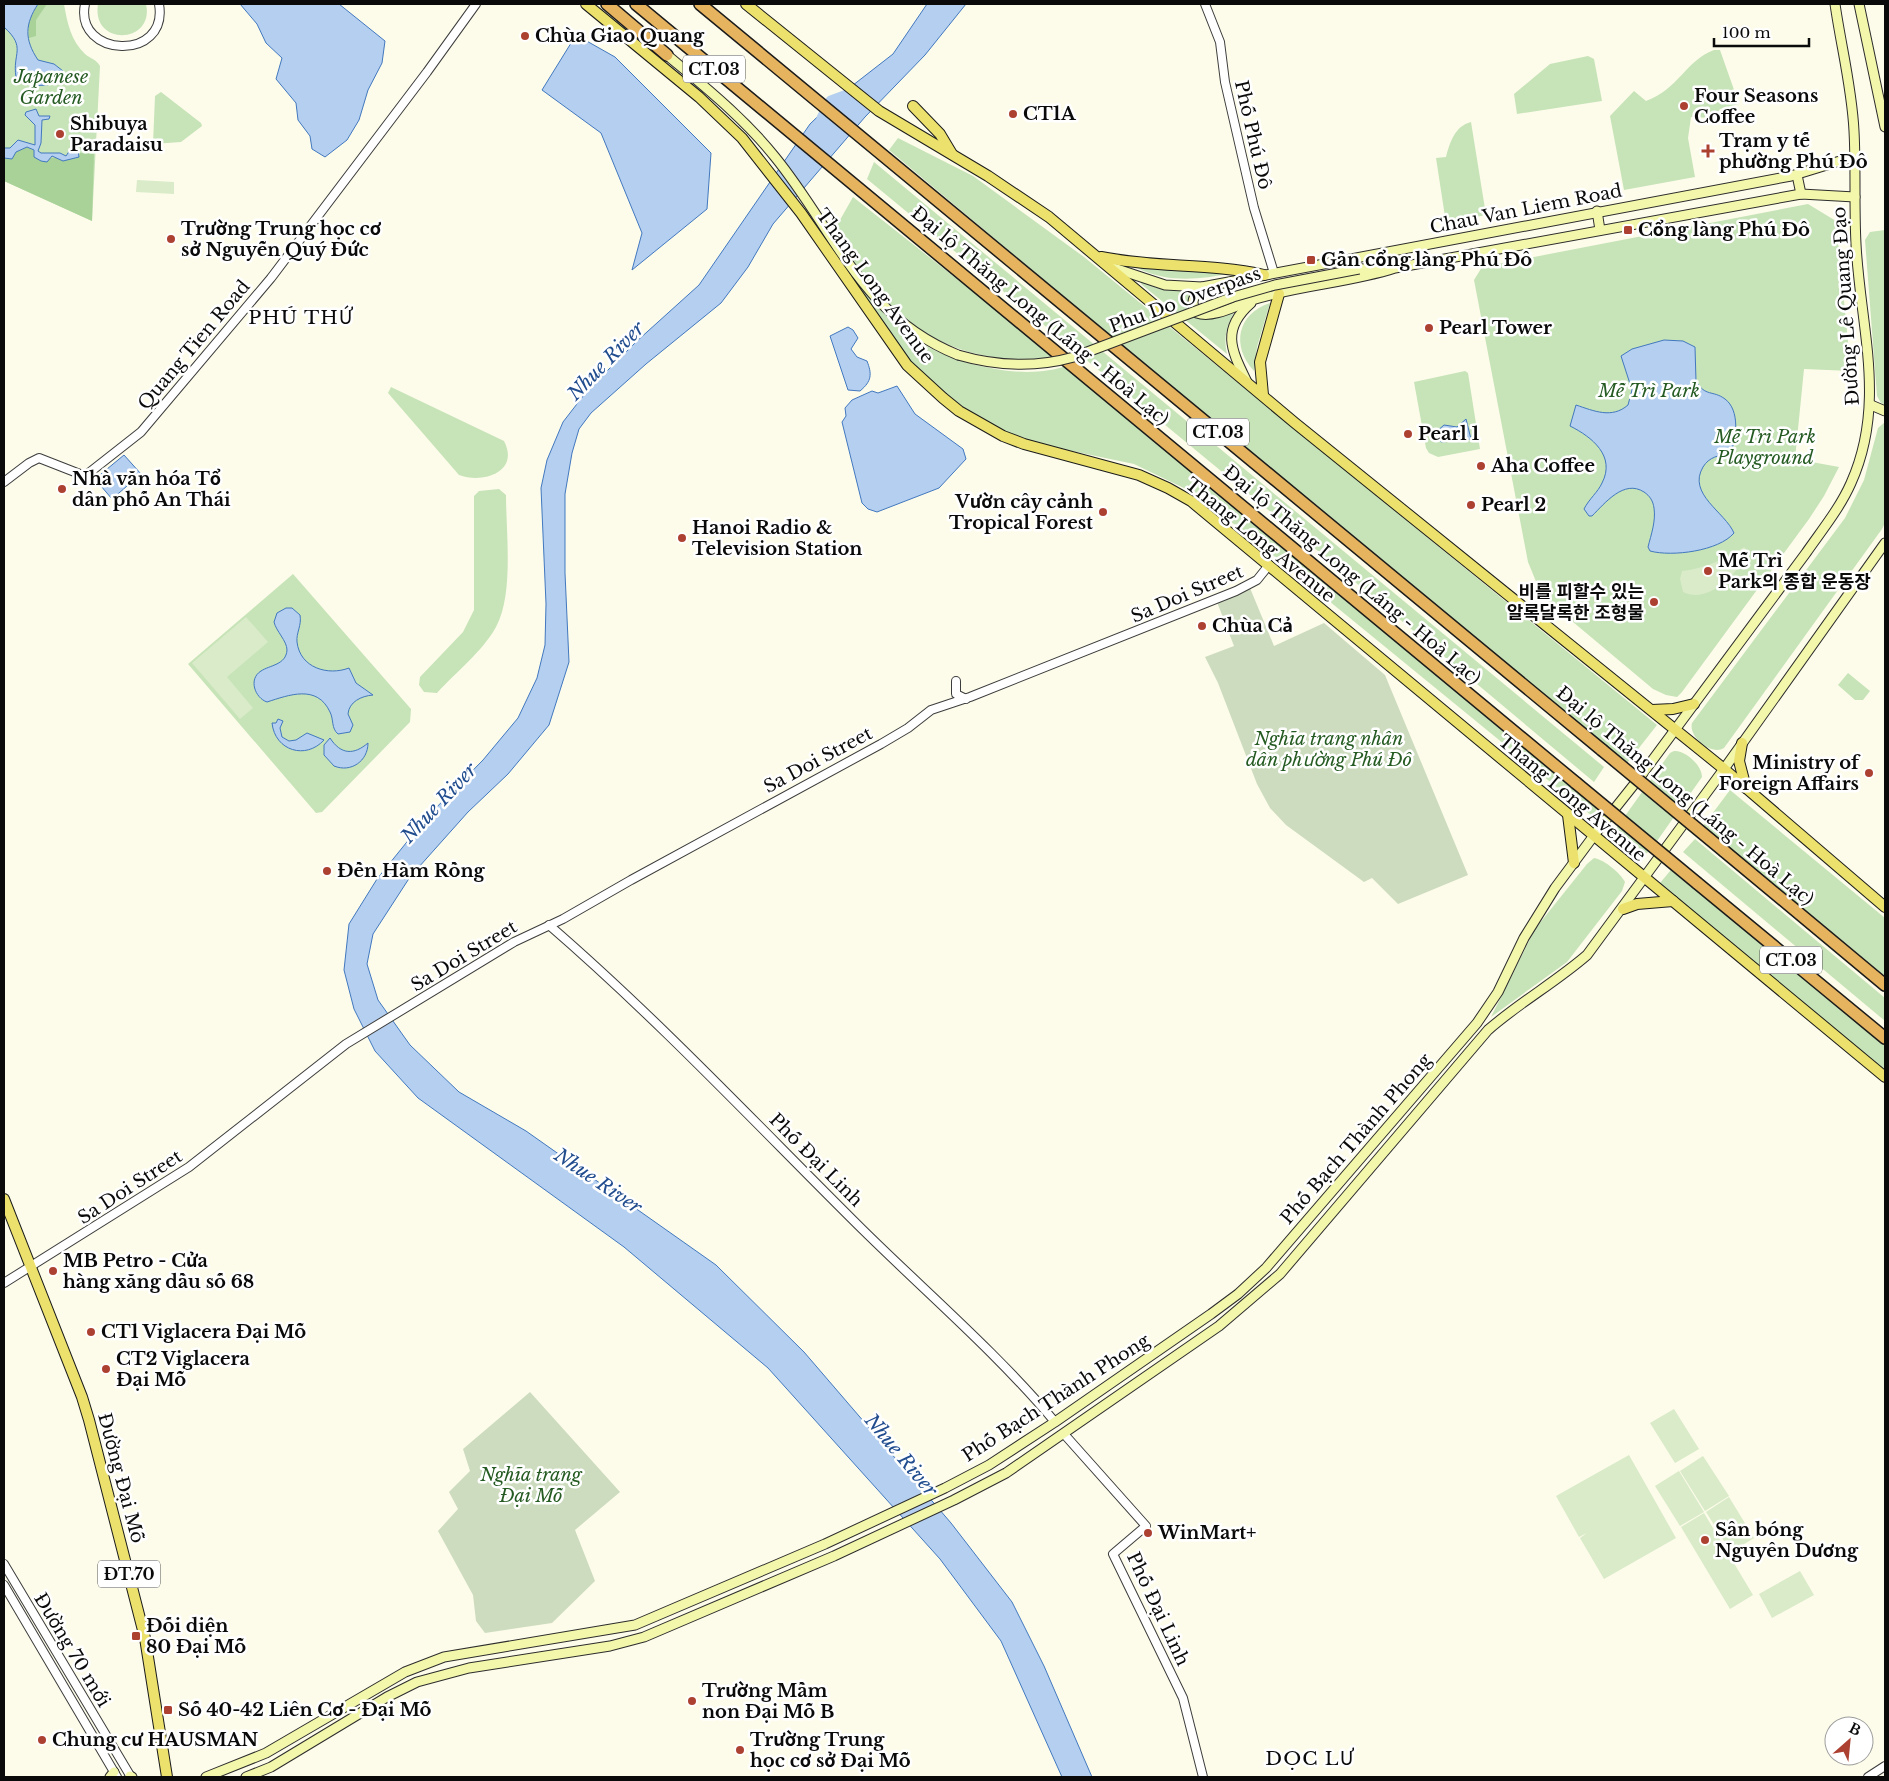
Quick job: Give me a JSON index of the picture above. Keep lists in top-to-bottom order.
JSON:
{
  "streets": {
    "highway": ["CT.03", "Đại lộ Thăng Long (Láng - Hoà Lạc)"],
    "main road": [
      "Chau Van Liem Road",
      "Thang Long Avenue",
      "Phu Do Overpass",
      "Đường Lê Quang Đạo",
      "Phố Bạch Thành Phong",
      "Đường Đại Mỗ",
      "ĐT.70"
    ],
    "street": [
      "Phố Phú Đô",
      "Quang Tien Road",
      "Sa Doi Street",
      "Phố Đại Linh",
      "Đường 70 mới"
    ]
  },
  "crossings": [
    ["Phố Phú Đô", "Chau Van Liem Road"],
    ["Chau Van Liem Road", "Phu Do Overpass"],
    ["Chau Van Liem Road", "Đường Lê Quang Đạo"],
    ["Thang Long Avenue", "Đường Lê Quang Đạo"],
    ["Thang Long Avenue", "Sa Doi Street"],
    ["Thang Long Avenue", "Phố Bạch Thành Phong"],
    ["Đường Lê Quang Đạo", "Phố Bạch Thành Phong"],
    ["Sa Doi Street", "Phố Đại Linh"],
    ["Sa Doi Street", "Đường Đại Mỗ"],
    ["Phố Bạch Thành Phong", "Phố Đại Linh"]
  ],
  "districts": ["PHÚ THỨ", "DỌC LƯ"],
  "water": ["Nhue River"],
  "parks": [
    "Japanese Garden",
    "Mễ Trì Park",
    "Mễ Trì Park Playground",
    "Nghĩa trang nhân dân phường Phú Đô",
    "Nghĩa trang Đại Mỗ"
  ],
  "places": {
    "other": [
      "Chùa Giao Quang",
      "Four Seasons Coffee",
      "CT1A",
      "Shibuya Paradaisu",
      "Trường Trung học cơ sở Nguyễn Quý Đức",
      "Pearl Tower",
      "Pearl 1",
      "Aha Coffee",
      "Nhà văn hóa Tổ dân phố An Thái",
      "Pearl 2",
      "Vườn cây cảnh Tropical Forest",
      "Hanoi Radio & Television Station",
      "Mễ Trì Park의 종합 운동장",
      "비를 피할수 있는 알록달록한 조형물",
      "Chùa Cả",
      "Ministry of Foreign Affairs",
      "Đền Hàm Rồng",
      "MB Petro - Cửa hàng xăng dầu số 68",
      "CT1 Viglacera Đại Mỗ",
      "CT2 Viglacera Đại Mỗ",
      "WinMart+",
      "Sân bóng Nguyên Dương",
      "Trường Mầm non Đại Mỗ B",
      "Chung cư HAUSMAN",
      "Trường Trung học cơ sở Đại Mỗ"
    ],
    "health": ["Trạm y tế phường Phú Đô"],
    "transit": [
      "Cổng làng Phú Đô",
      "Gần cổng làng Phú Đô",
      "Đối diện 80 Đại Mỗ",
      "Số 40-42 Liên Cơ - Đại Mỗ"
    ]
  },
  "scale_bar": "100 m",
  "north": "top right"
}
